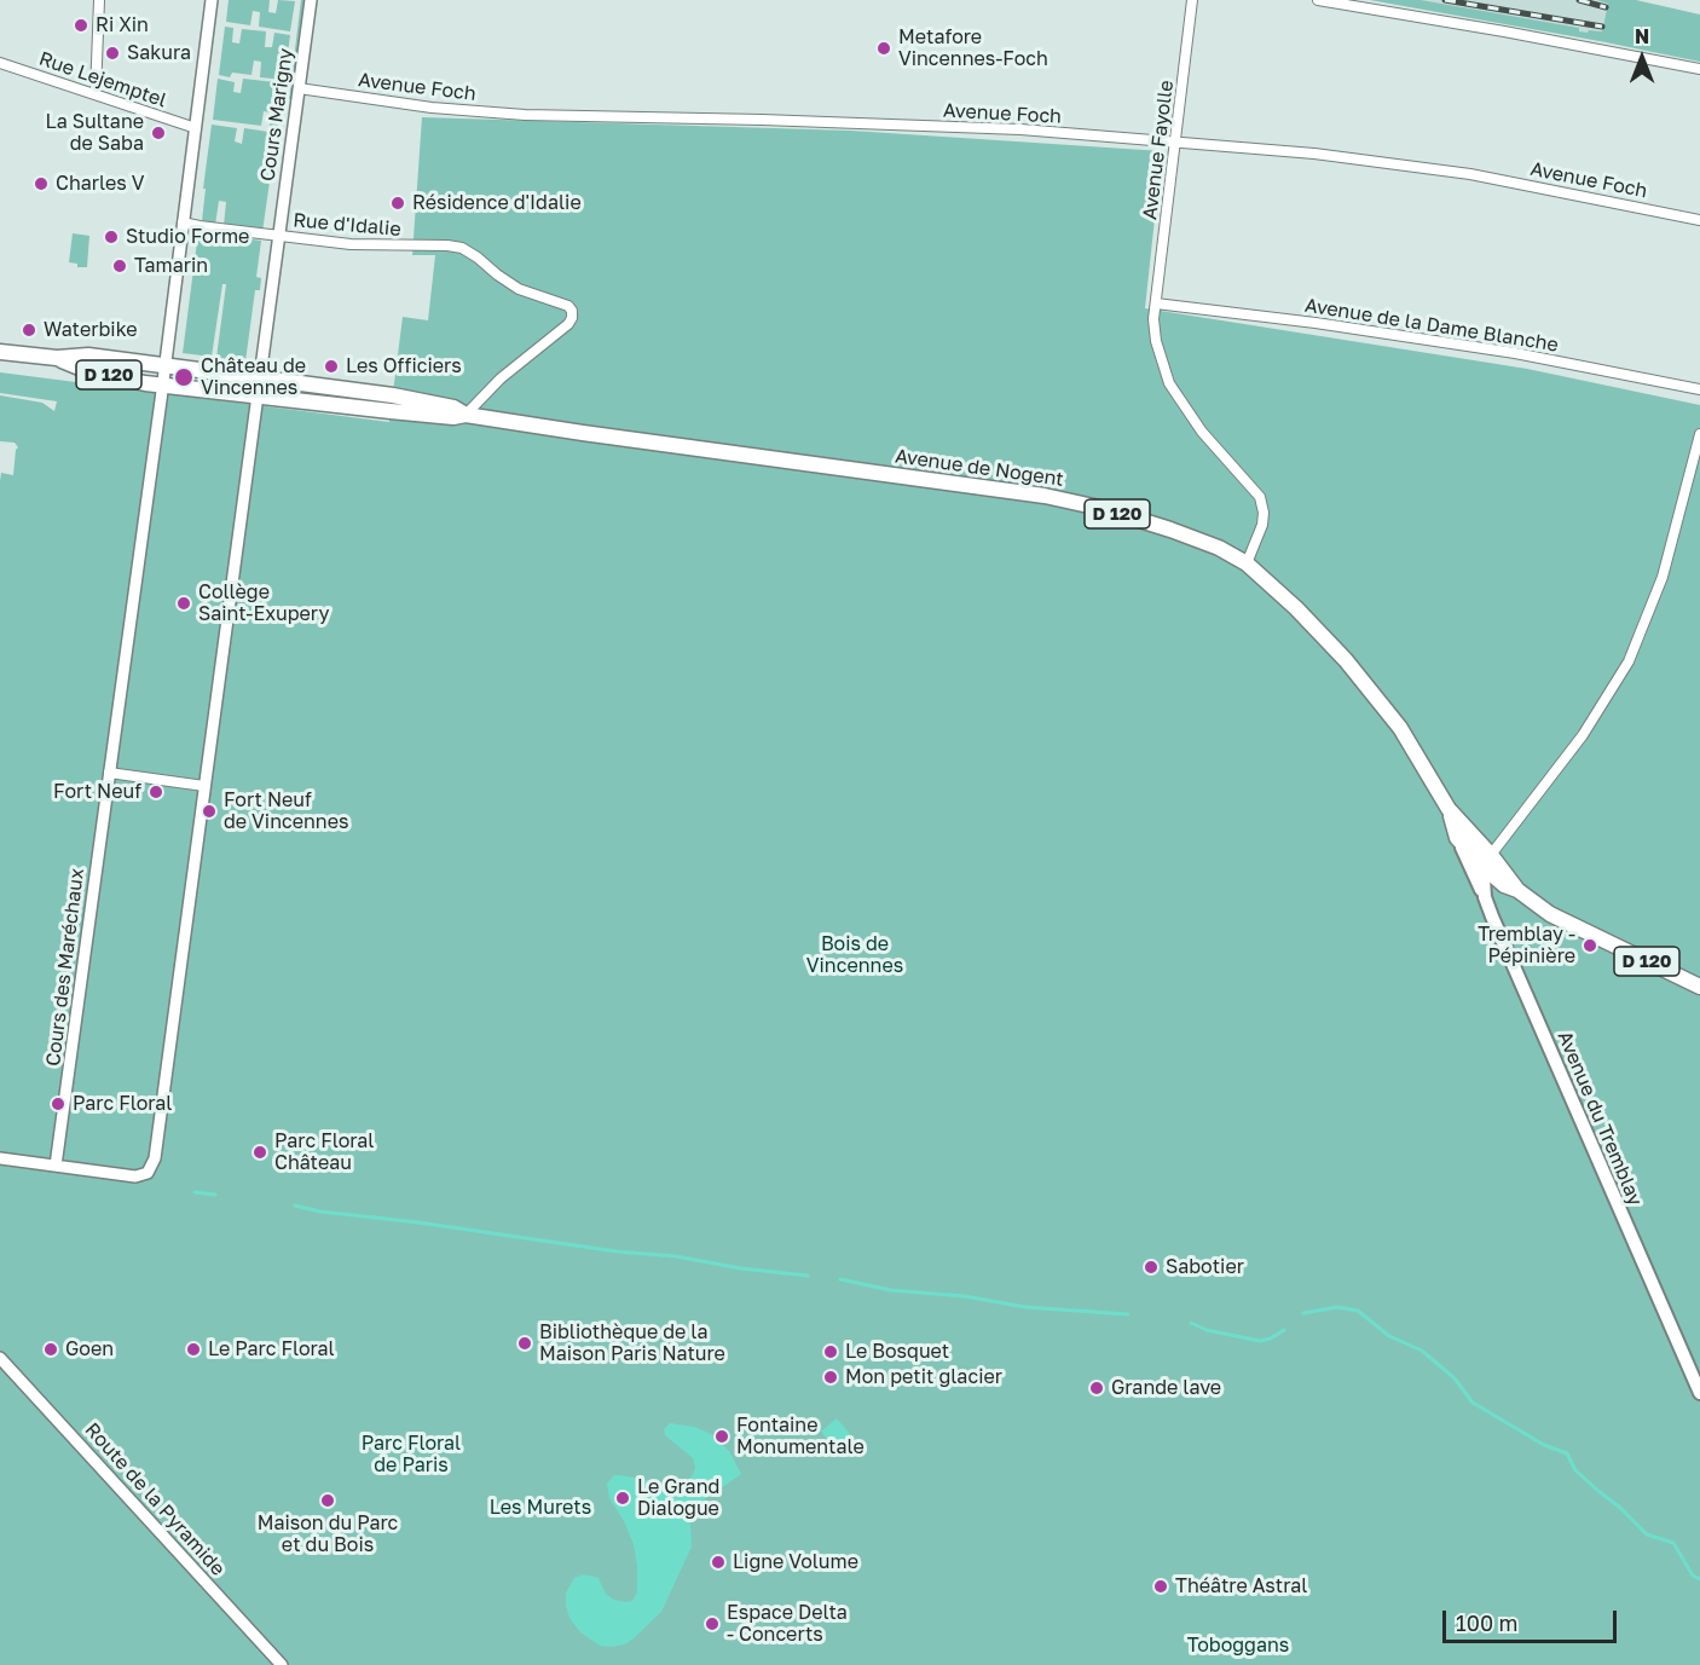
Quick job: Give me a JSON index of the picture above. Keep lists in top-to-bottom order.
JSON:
{
  "streets": {
    "main road": ["D 120", "Avenue de Nogent", "Avenue du Tremblay"],
    "street": [
      "Rue Lejemptel",
      "Avenue Foch",
      "Cours Marigny",
      "Avenue Fayolle",
      "Rue d'Idalie",
      "Avenue de la Dame Blanche",
      "Cours des Maréchaux",
      "Route de la Pyramide"
    ]
  },
  "crossings": [
    ["Avenue Foch", "Cours Marigny"],
    ["Avenue Foch", "Avenue Fayolle"],
    ["Cours Marigny", "Rue d'Idalie"],
    ["Cours Marigny", "D 120"],
    ["Cours Marigny", "Avenue de Nogent"],
    ["Avenue Fayolle", "Avenue de la Dame Blanche"],
    ["Avenue Fayolle", "Avenue de Nogent"],
    ["Rue d'Idalie", "Avenue de Nogent"],
    ["D 120", "Avenue de Nogent"],
    ["D 120", "Cours des Maréchaux"],
    ["Avenue de Nogent", "Avenue du Tremblay"]
  ],
  "parks": [
    "Bois de Vincennes",
    "Parc Floral de Paris",
    "Les Murets",
    "Toboggans"
  ],
  "places": [
    "Ri Xin",
    "Metafore Vincennes-Foch",
    "Sakura",
    "La Sultane de Saba",
    "Charles V",
    "Résidence d'Idalie",
    "Studio Forme",
    "Tamarin",
    "Waterbike",
    "Les Officiers",
    "Château de Vincennes",
    "Collège Saint-Exupery",
    "Fort Neuf",
    "Fort Neuf de Vincennes",
    "Tremblay - Pépinière",
    "Parc Floral",
    "Parc Floral Château",
    "Sabotier",
    "Bibliothèque de la Maison Paris Nature",
    "Goen",
    "Le Parc Floral",
    "Le Bosquet",
    "Mon petit glacier",
    "Grande lave",
    "Fontaine Monumentale",
    "Le Grand Dialogue",
    "Maison du Parc et du Bois",
    "Ligne Volume",
    "Théâtre Astral",
    "Espace Delta - Concerts"
  ],
  "scale_bar": "100 m",
  "north": "top"
}
